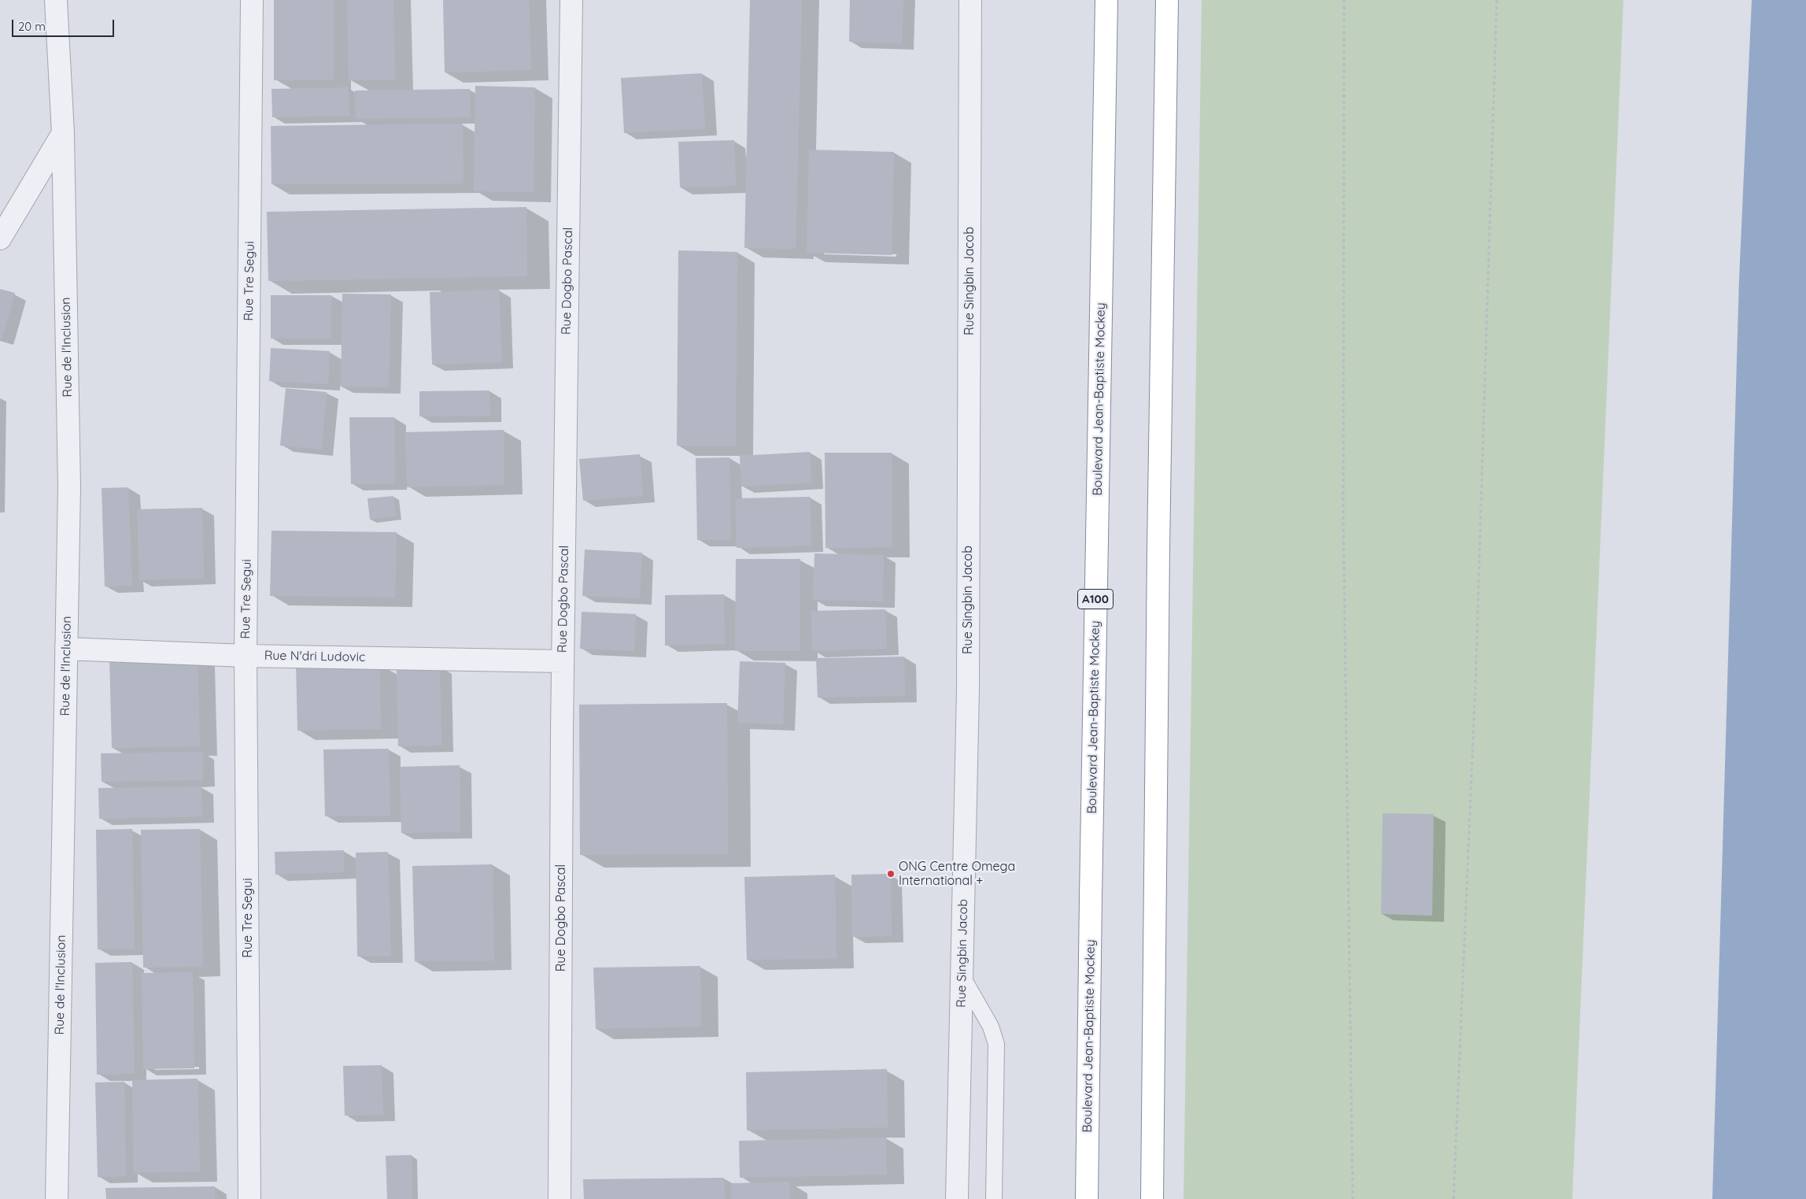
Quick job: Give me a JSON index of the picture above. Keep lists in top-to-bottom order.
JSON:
{
  "streets": {
    "highway": ["Boulevard Jean-Baptiste Mockey", "A100"],
    "street": [
      "Rue Tre Segui",
      "Rue Dogbo Pascal",
      "Rue Singbin Jacob",
      "Rue de l'Inclusion",
      "Rue N'dri Ludovic"
    ]
  },
  "crossings": [
    ["Rue Tre Segui", "Rue N'dri Ludovic"],
    ["Rue Dogbo Pascal", "Rue N'dri Ludovic"],
    ["Rue de l'Inclusion", "Rue N'dri Ludovic"]
  ],
  "places": ["ONG Centre Omega International +"],
  "scale_bar": "20 m"
}
